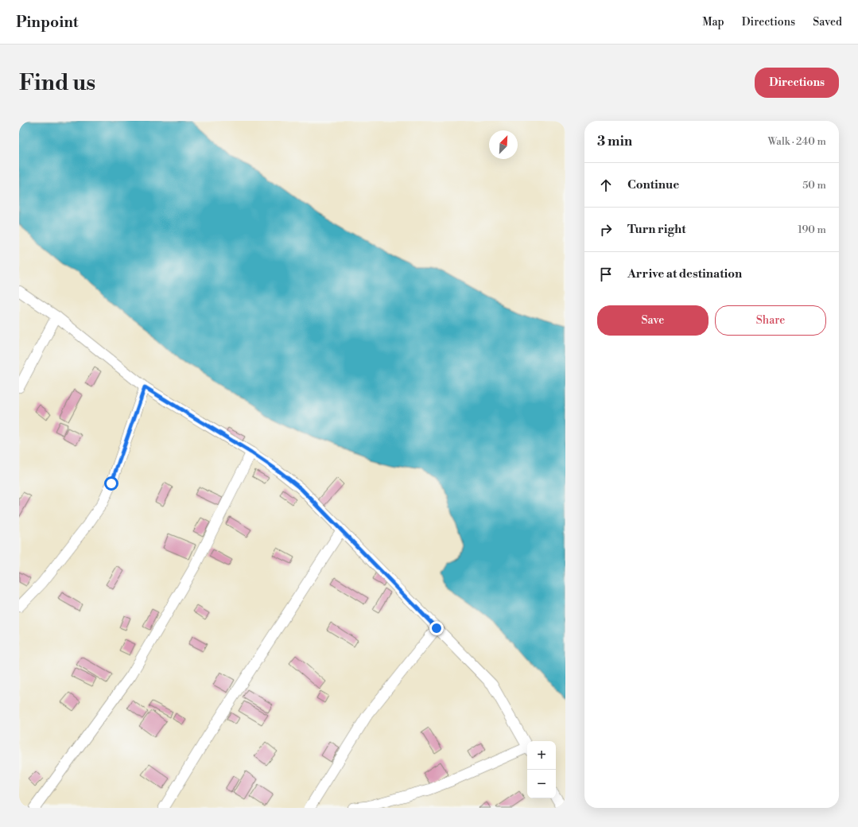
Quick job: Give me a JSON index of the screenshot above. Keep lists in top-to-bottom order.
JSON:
{
  "north": "top right",
  "page": {
    "header": "Pinpoint",
    "nav": ["Map", "Directions", "Saved"],
    "buttons": [
      "Directions",
      ["Save", "Share"]
    ],
    "title": "Find us",
    "heading": ["3 min", "Walk · 240 m"],
    "list": [
      ["Continue", "50 m"],
      ["Turn right", "190 m"],
      "Arrive at destination"
    ],
    "map_buttons": ["+", "−"]
  }
}
